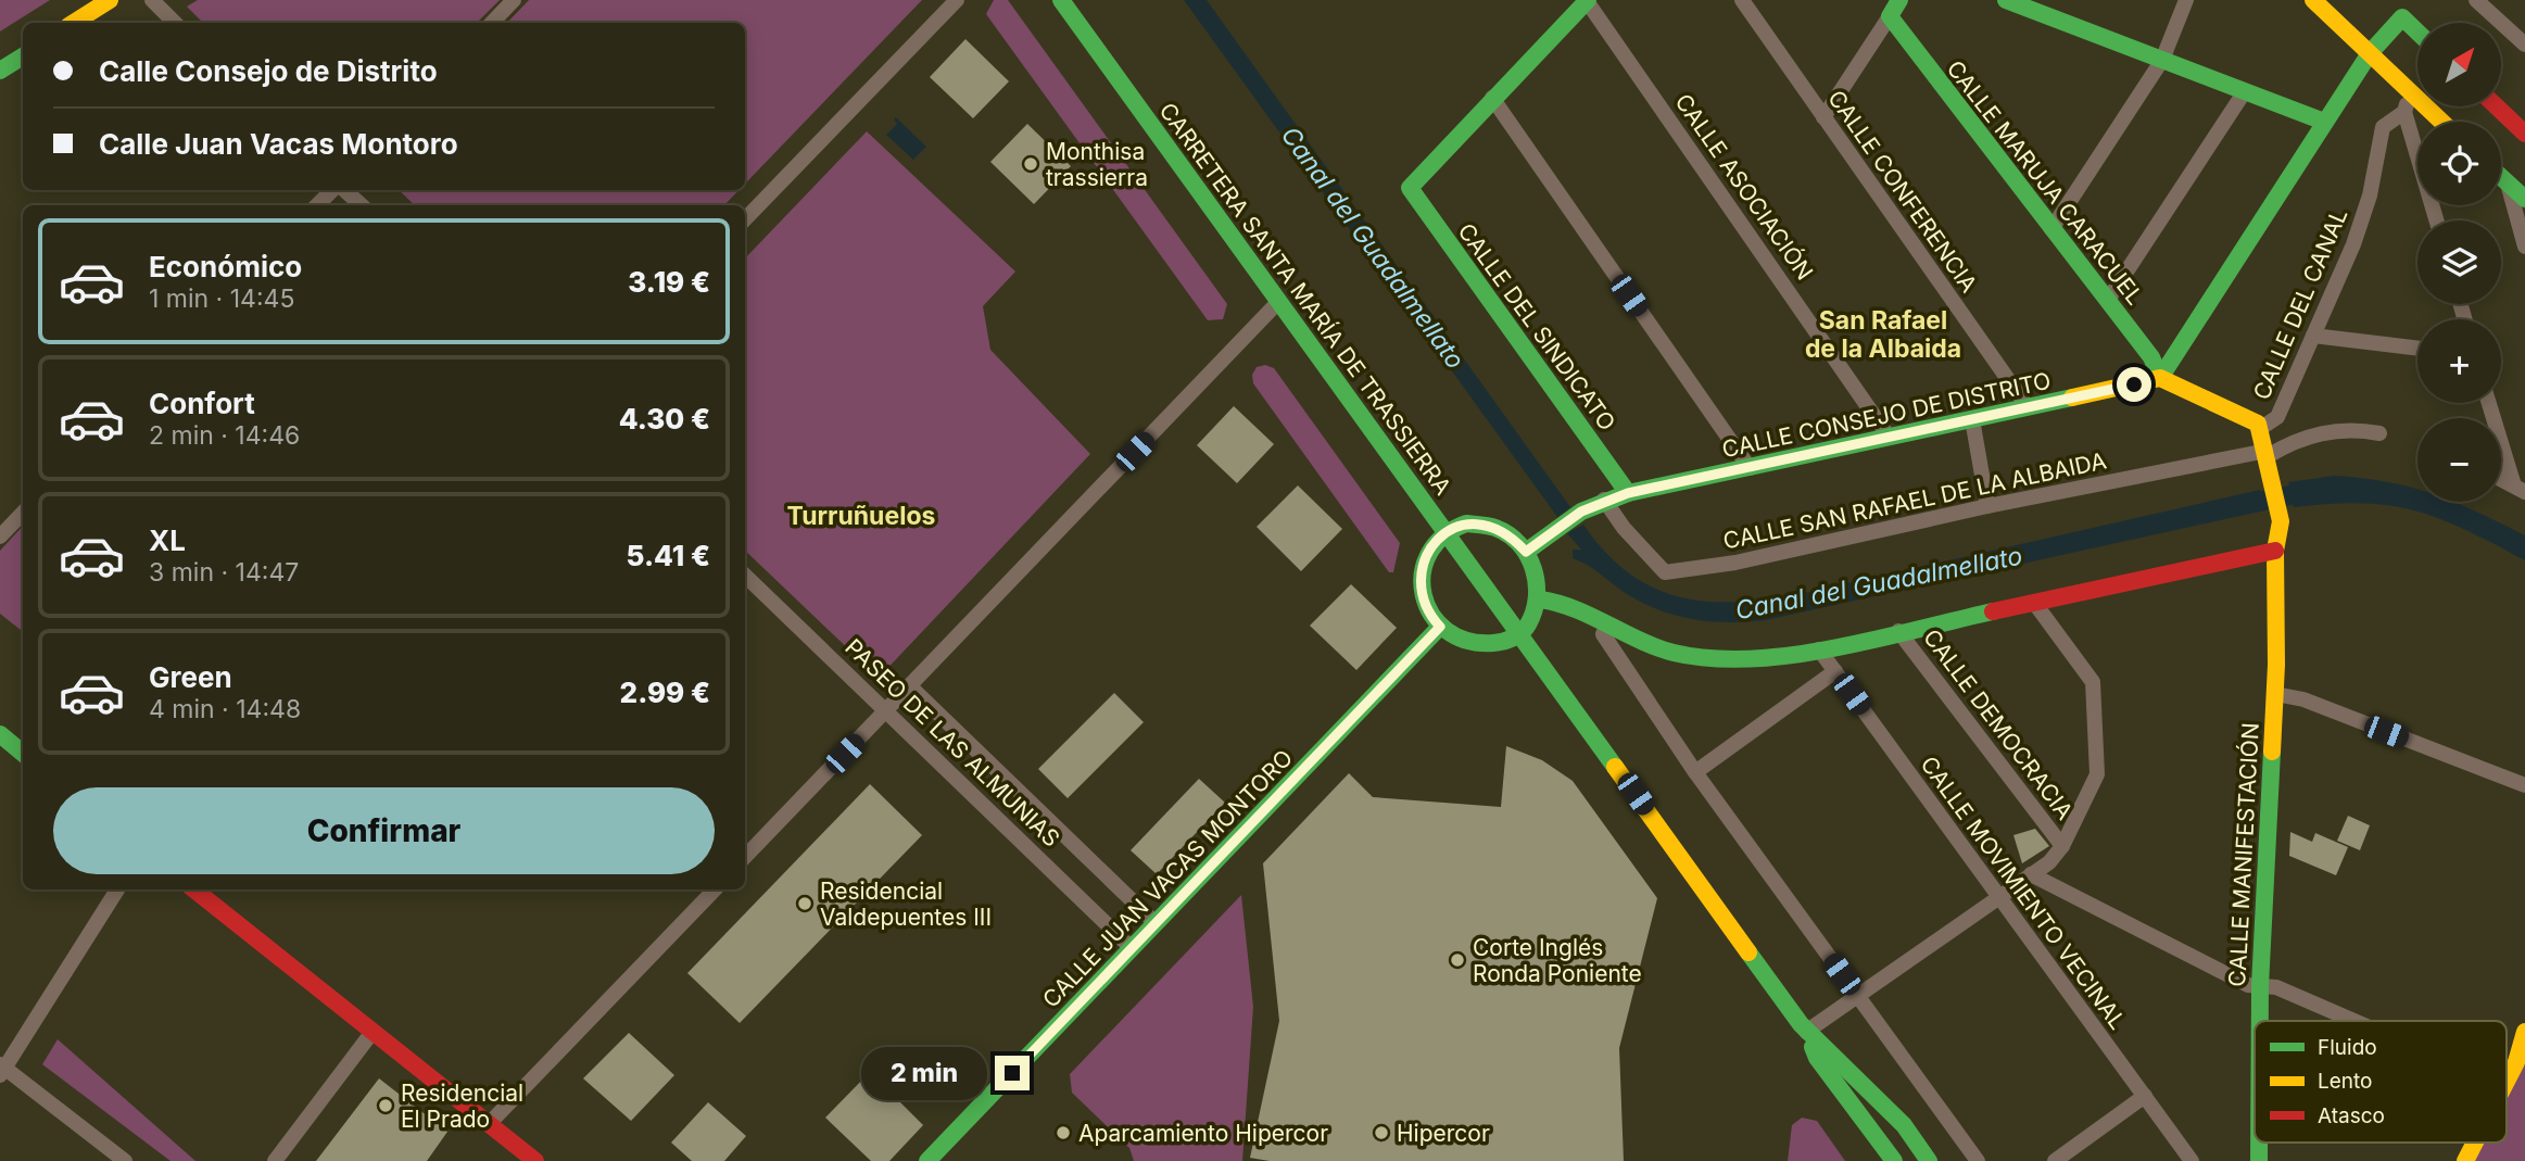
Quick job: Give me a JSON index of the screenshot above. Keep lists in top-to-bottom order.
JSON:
{
  "streets": {
    "street": [
      "CALLE MARUJA CARACUEL",
      "CALLE ASOCIACIÓN",
      "CALLE CONFERENCIA",
      "CARRETERA SANTA MARÍA DE TRASSIERRA",
      "CALLE DEL CANAL",
      "CALLE DEL SINDICATO",
      "CALLE CONSEJO DE DISTRITO",
      "CALLE SAN RAFAEL DE LA ALBAIDA",
      "CALLE DEMOCRACIA",
      "PASEO DE LAS ALMUNIAS",
      "CALLE MANIFESTACIÓN",
      "CALLE JUAN VACAS MONTORO",
      "CALLE MOVIMIENTO VECINAL"
    ]
  },
  "crossings": [
    ["CALLE MARUJA CARACUEL", "CALLE CONSEJO DE DISTRITO"],
    ["CALLE ASOCIACIÓN", "CALLE CONSEJO DE DISTRITO"],
    ["CALLE CONFERENCIA", "CALLE CONSEJO DE DISTRITO"],
    ["CALLE DEL SINDICATO", "CALLE CONSEJO DE DISTRITO"],
    ["CALLE CONSEJO DE DISTRITO", "CALLE SAN RAFAEL DE LA ALBAIDA"],
    ["PASEO DE LAS ALMUNIAS", "CALLE JUAN VACAS MONTORO"]
  ],
  "districts": ["San Rafael de la Albaida", "Turruñuelos"],
  "water": ["Canal del Guadalmellato"],
  "places": [
    "Monthisa trassierra",
    "Residencial Valdepuentes III",
    "Corte Inglés Ronda Poniente",
    "Residencial El Prado",
    "Aparcamiento Hipercor",
    "Hipercor"
  ],
  "legend": ["Fluido", "Lento", "Atasco"],
  "north": "top right",
  "page": {
    "map_buttons": ["+", "−"],
    "banner": ["Calle Consejo de Distrito", "Calle Juan Vacas Montoro"],
    "list": [
      {
        "name": "Económico",
        "note": "1 min · 14:45",
        "value": "3.19 €"
      },
      {
        "name": "Confort",
        "note": "2 min · 14:46",
        "value": "4.30 €"
      },
      {
        "name": "XL",
        "note": "3 min · 14:47",
        "value": "5.41 €"
      },
      {
        "name": "Green",
        "note": "4 min · 14:48",
        "value": "2.99 €"
      }
    ],
    "buttons": "Confirmar",
    "bubble": "2 min"
  }
}
